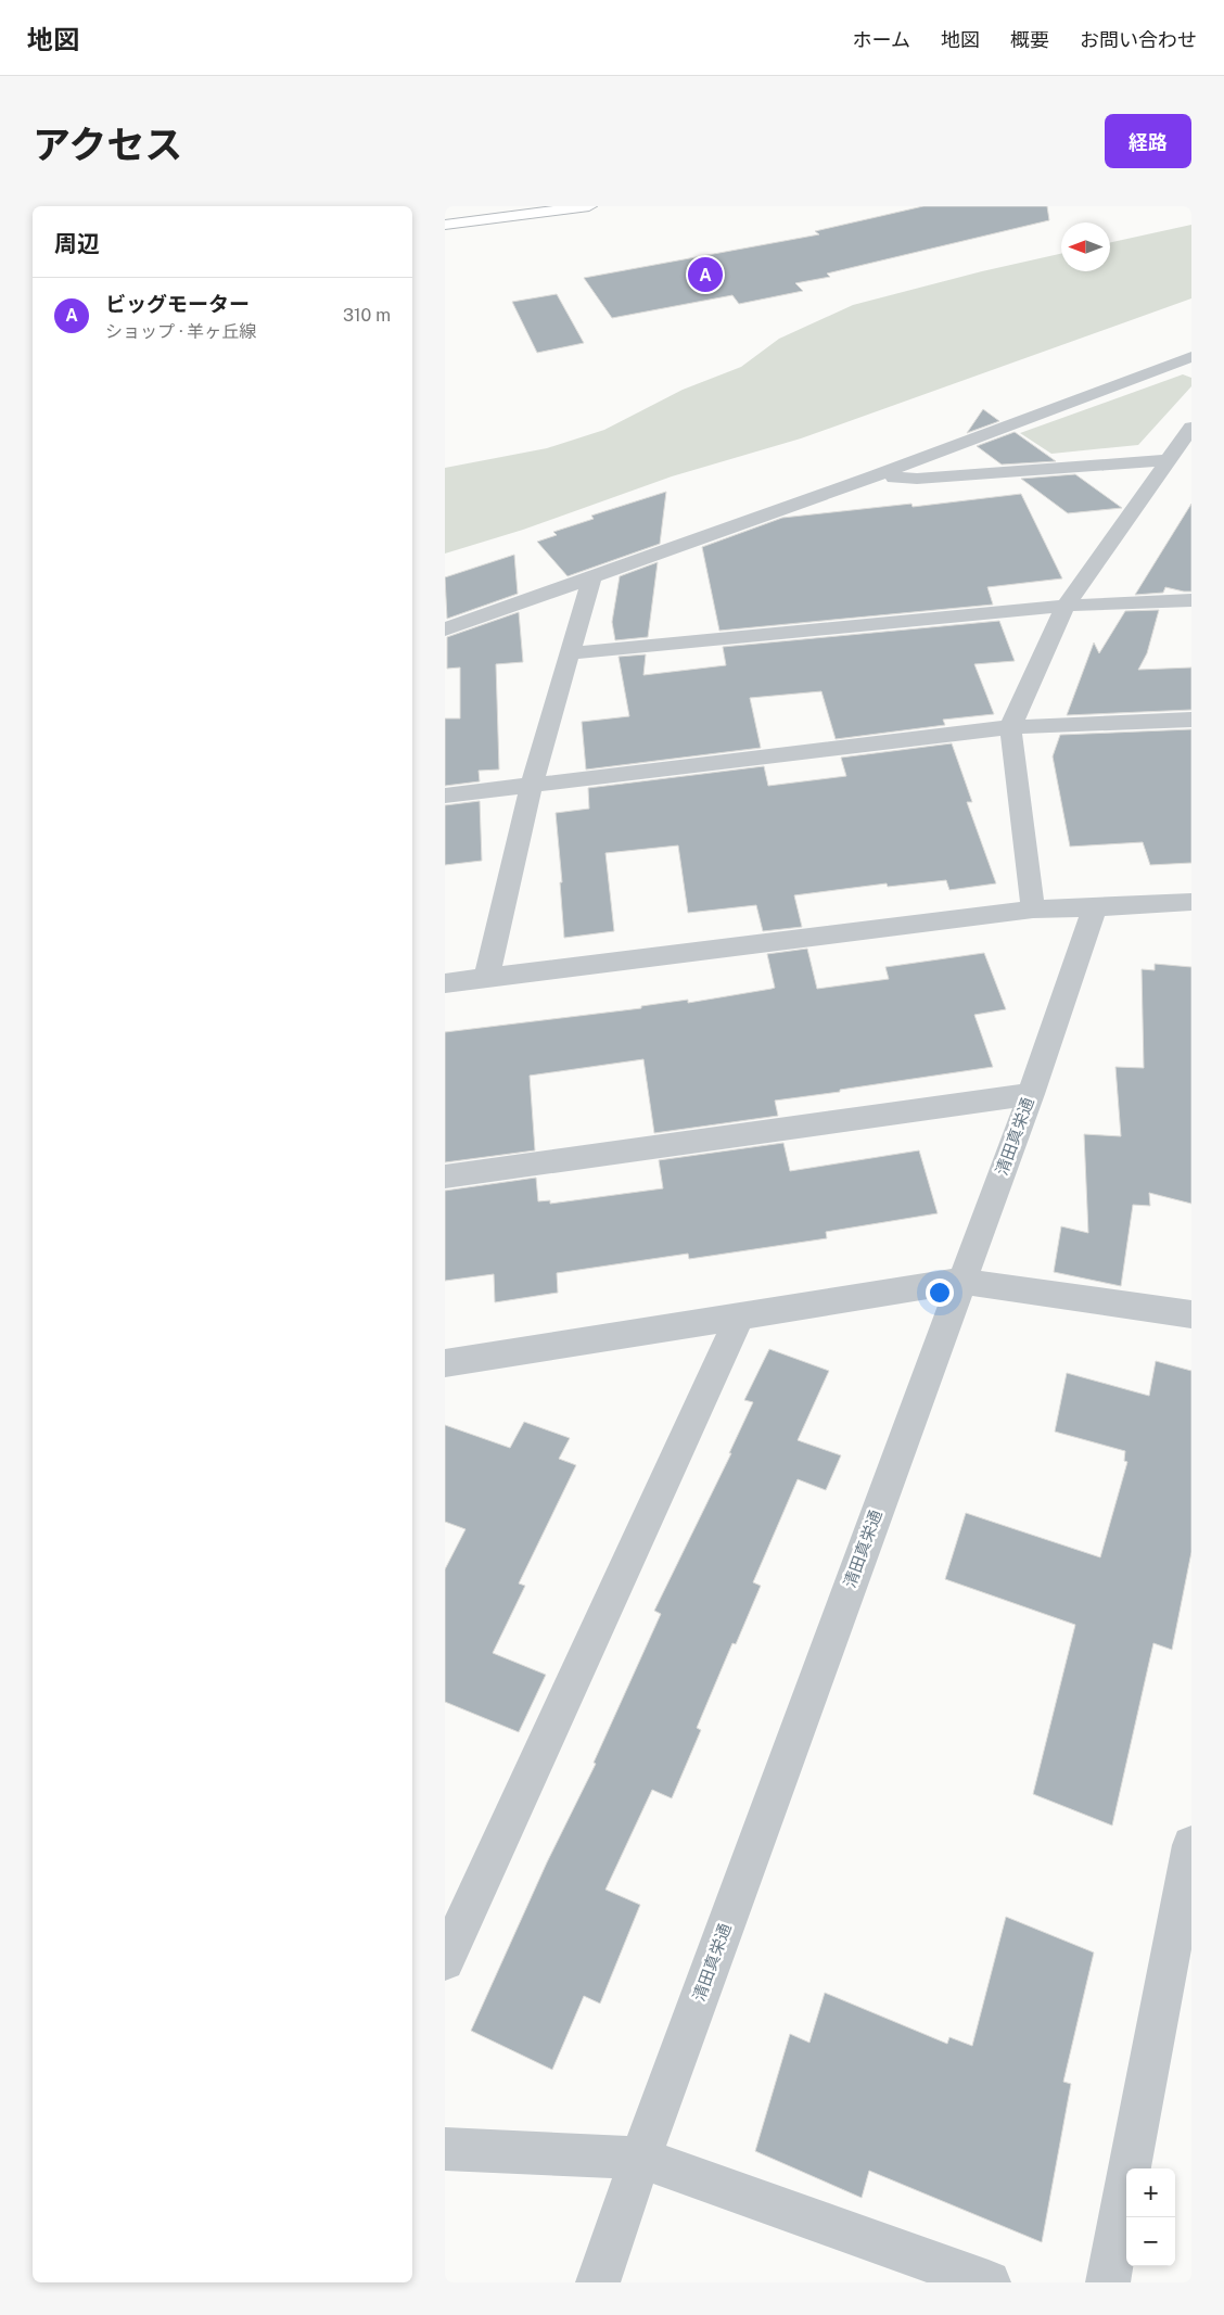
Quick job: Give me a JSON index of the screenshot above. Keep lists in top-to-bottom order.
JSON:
{
  "streets": {
    "street": ["清田真栄通"]
  },
  "north": "left",
  "page": {
    "header": "地図",
    "nav": [
      "ホーム",
      "地図",
      "概要",
      "お問い合わせ"
    ],
    "title": "アクセス",
    "buttons": "経路",
    "heading": "周辺",
    "pins": "A",
    "list": [
      {
        "mark": "A",
        "name": "ビッグモーター",
        "note": "ショップ · 羊ヶ丘線",
        "value": "310 m"
      }
    ],
    "map_buttons": ["+", "−"]
  }
}
